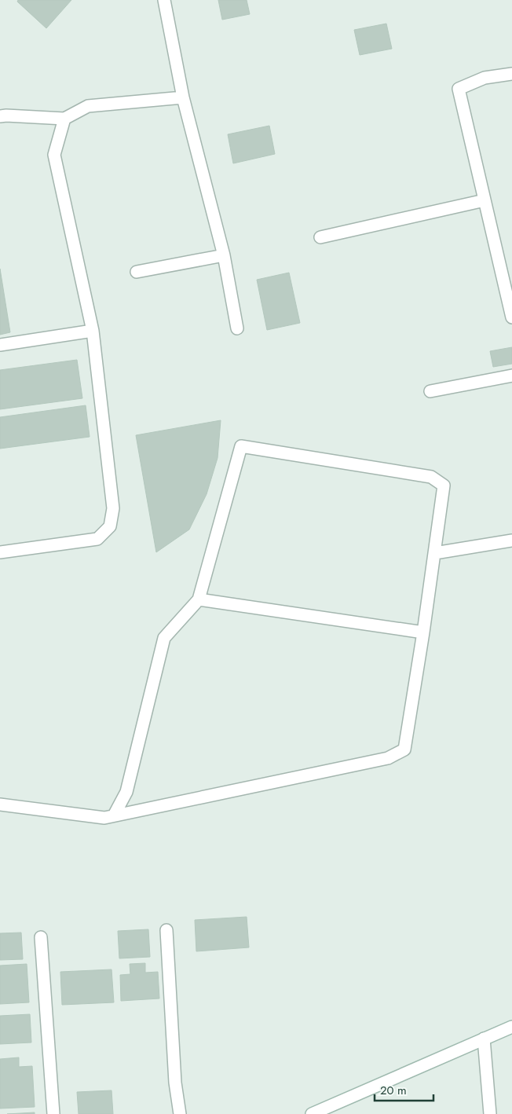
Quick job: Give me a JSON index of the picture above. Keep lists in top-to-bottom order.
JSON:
{
  "scale_bar": "20 m"
}
